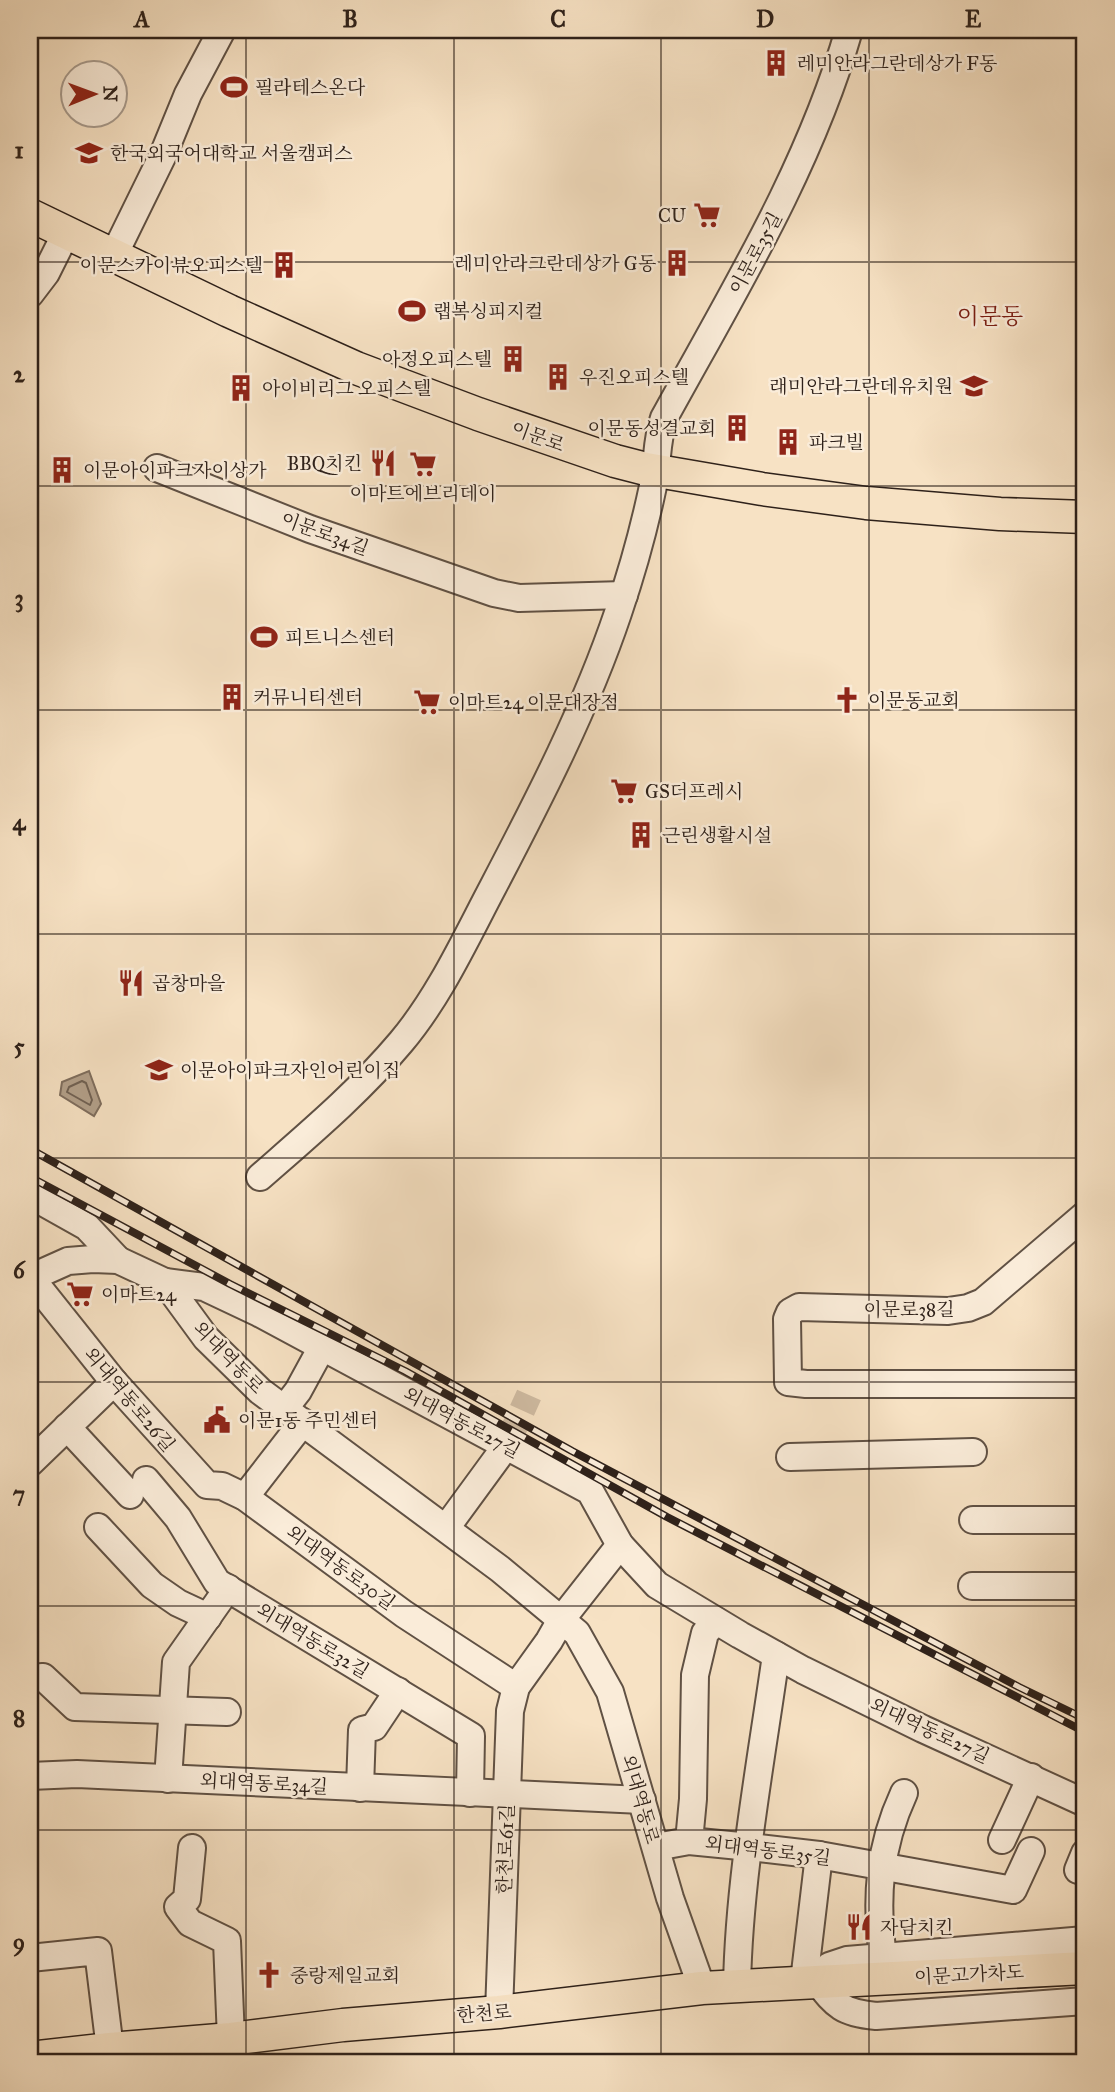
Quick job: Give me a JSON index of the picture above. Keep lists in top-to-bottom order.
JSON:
{
  "streets": {
    "main road": ["이문로", "이문고가차도", "한천로"],
    "street": [
      "이문로35길",
      "이문로34길",
      "이문로38길",
      "외대역동로",
      "외대역동로26길",
      "외대역동로27길",
      "외대역동로30길",
      "외대역동로32길",
      "외대역동로34길",
      "한천로61길",
      "외대역동로35길"
    ]
  },
  "crossings": [
    ["이문로35길", "이문로"],
    ["이문로35길", "이문로34길"],
    ["외대역동로", "외대역동로26길"],
    ["외대역동로", "외대역동로27길"],
    ["외대역동로", "외대역동로34길"],
    ["외대역동로", "외대역동로35길"],
    ["외대역동로", "한천로"],
    ["외대역동로26길", "외대역동로30길"],
    ["외대역동로30길", "한천로61길"],
    ["외대역동로32길", "외대역동로34길"],
    ["외대역동로34길", "한천로61길"],
    ["한천로61길", "한천로"],
    ["이문고가차도", "한천로"]
  ],
  "districts": ["이문동"],
  "places": {
    "building": [
      "레미안라그란데상가 F동",
      "레미안라그란데상가 G동",
      "이문스카이뷰오피스텔",
      "아정오피스텔",
      "우진오피스텔",
      "아이비리그 오피스텔",
      "이문동성결교회",
      "파크빌",
      "이문아이파크자이상가",
      "커뮤니티센터",
      "근린생활시설"
    ],
    "sports": ["필라테스온다", "랩복싱피지컬", "피트니스센터"],
    "school or university": ["한국외국어대학교 서울캠퍼스", "래미안라그란데유치원", "이문아이파크자인어린이집"],
    "supermarket": [
      "CU",
      "이마트에브리데이",
      "이마트24 이문대장점",
      "GS더프레시",
      "이마트24"
    ],
    "restaurant": ["BBQ치킨", "곱창마을", "자담치킨"],
    "church": ["이문동교회", "중랑제일교회"],
    "public building": ["이문1동 주민센터"]
  },
  "north": "right",
  "grid": {
    "columns": [
      "A",
      "B",
      "C",
      "D",
      "E"
    ],
    "rows": [
      "1",
      "2",
      "3",
      "4",
      "5",
      "6",
      "7",
      "8",
      "9"
    ]
  }
}
